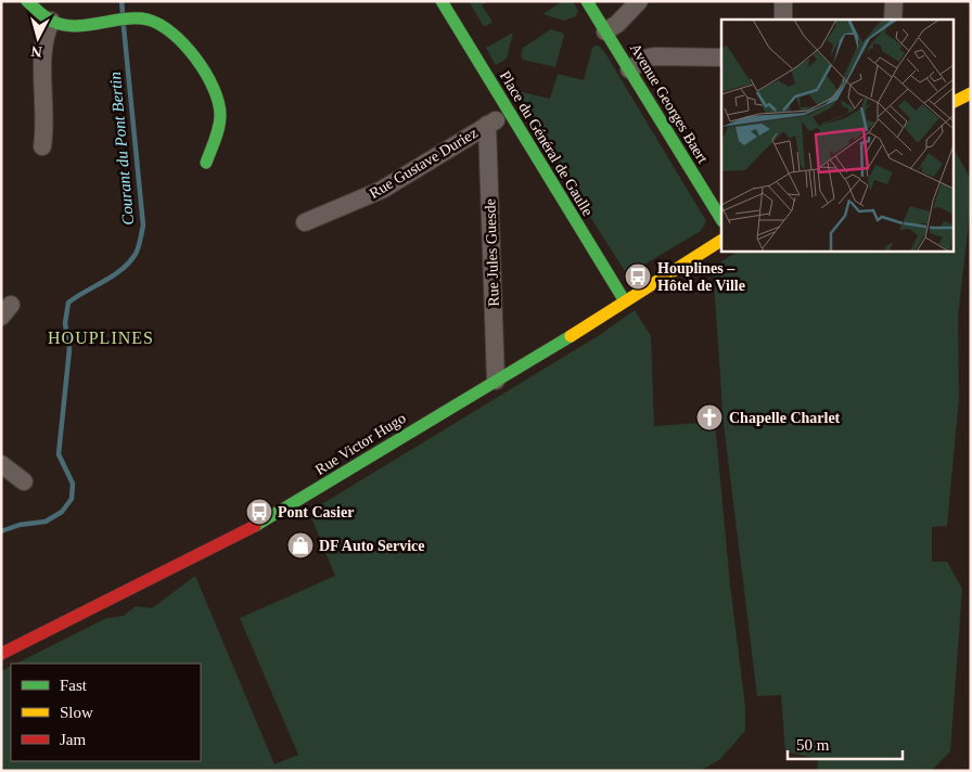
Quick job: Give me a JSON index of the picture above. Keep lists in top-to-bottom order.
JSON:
{
  "streets": {
    "street": [
      "Avenue Georges Baert",
      "Place du Général de Gaulle",
      "Rue Gustave Duriez",
      "Rue Jules Guesde",
      "Rue Victor Hugo"
    ]
  },
  "crossings": [
    ["Place du Général de Gaulle", "Rue Gustave Duriez"],
    ["Place du Général de Gaulle", "Rue Victor Hugo"],
    ["Rue Gustave Duriez", "Rue Jules Guesde"],
    ["Rue Jules Guesde", "Rue Victor Hugo"]
  ],
  "districts": ["HOUPLINES"],
  "water": ["Courant du Pont Bertin"],
  "places": {
    "bus stop": ["Houplines – Hôtel de Ville", "Pont Casier"],
    "church": ["Chapelle Charlet"],
    "shop": ["DF Auto Service"]
  },
  "legend": ["Fast", "Slow", "Jam"],
  "scale_bar": "50 m",
  "north": "bottom"
}
